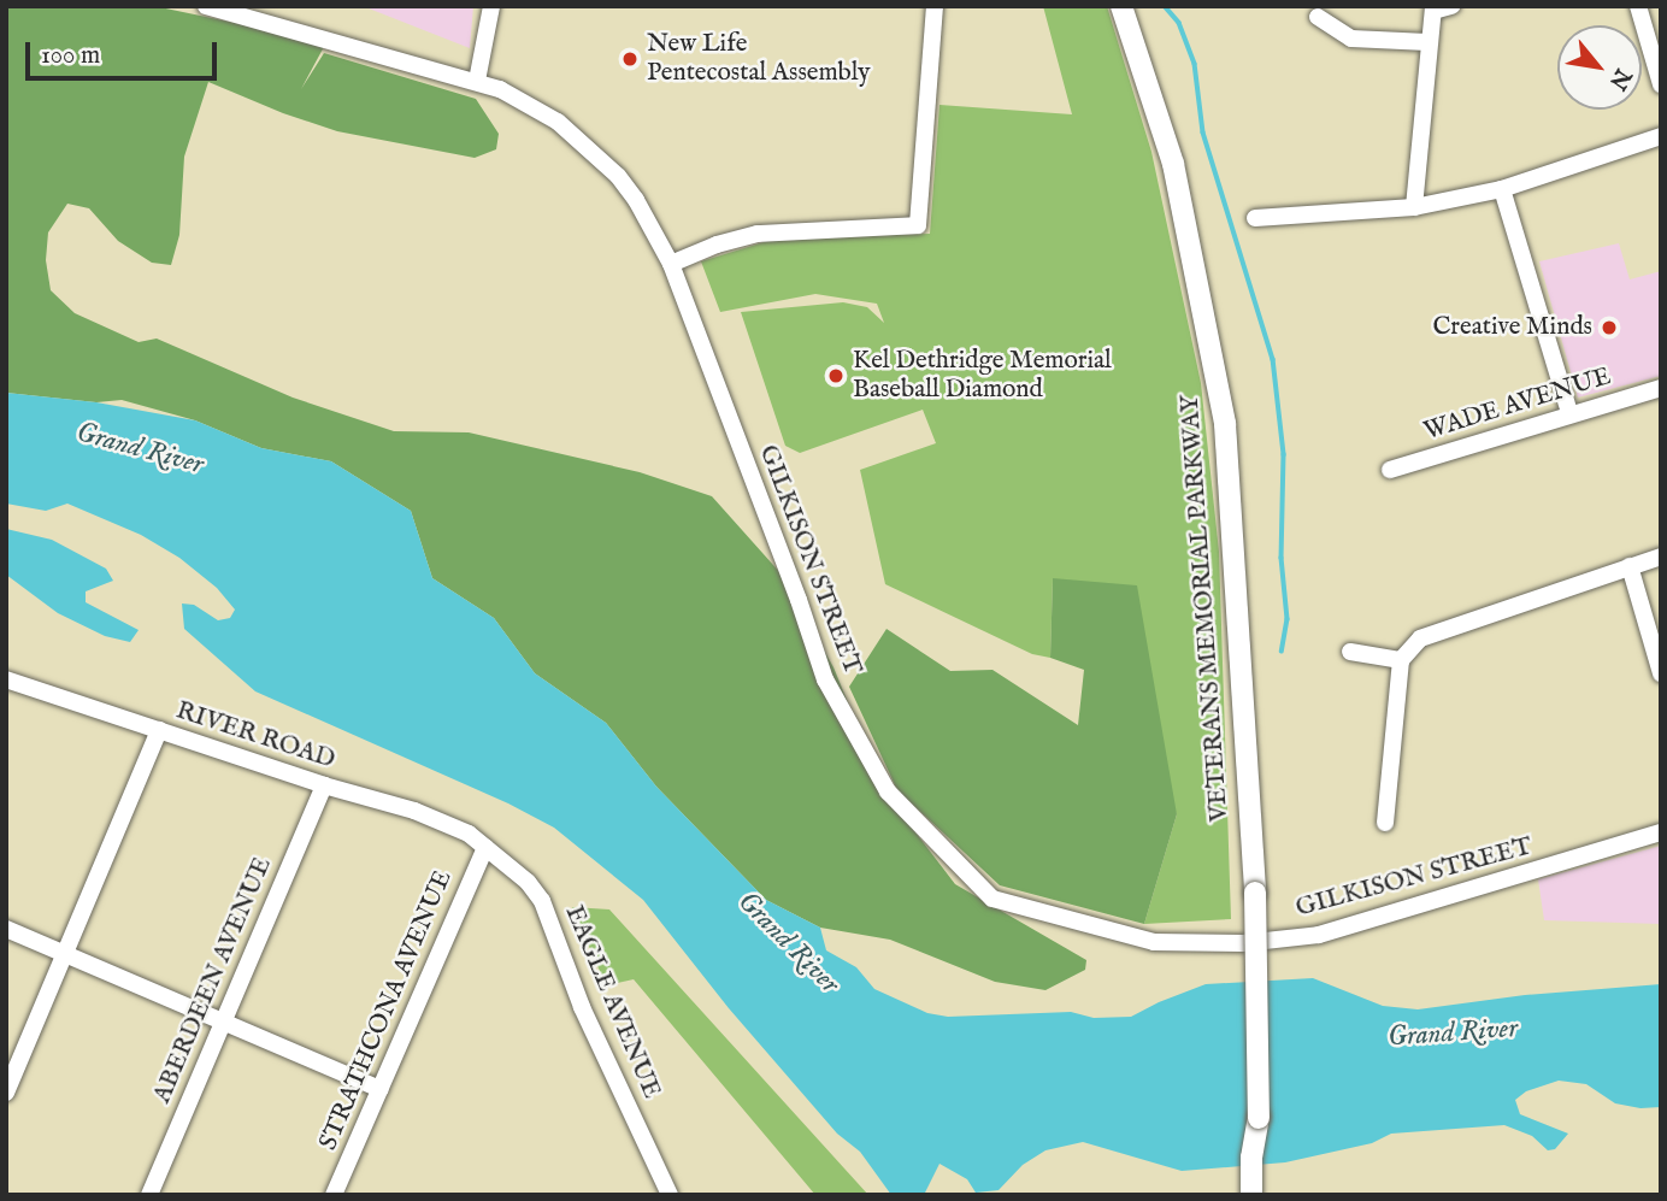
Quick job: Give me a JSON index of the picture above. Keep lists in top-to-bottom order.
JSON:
{
  "streets": {
    "main road": ["VETERANS MEMORIAL PARKWAY"],
    "street": [
      "WADE AVENUE",
      "GILKISON STREET",
      "RIVER ROAD",
      "ABERDEEN AVENUE",
      "EAGLE AVENUE",
      "STRATHCONA AVENUE"
    ]
  },
  "crossings": [
    ["RIVER ROAD", "ABERDEEN AVENUE"],
    ["RIVER ROAD", "EAGLE AVENUE"],
    ["RIVER ROAD", "STRATHCONA AVENUE"],
    ["EAGLE AVENUE", "STRATHCONA AVENUE"]
  ],
  "water": ["Grand River"],
  "places": ["New Life Pentecostal Assembly", "Creative Minds", "Kel Dethridge Memorial Baseball Diamond"],
  "scale_bar": "100 m",
  "north": "bottom right"
}
